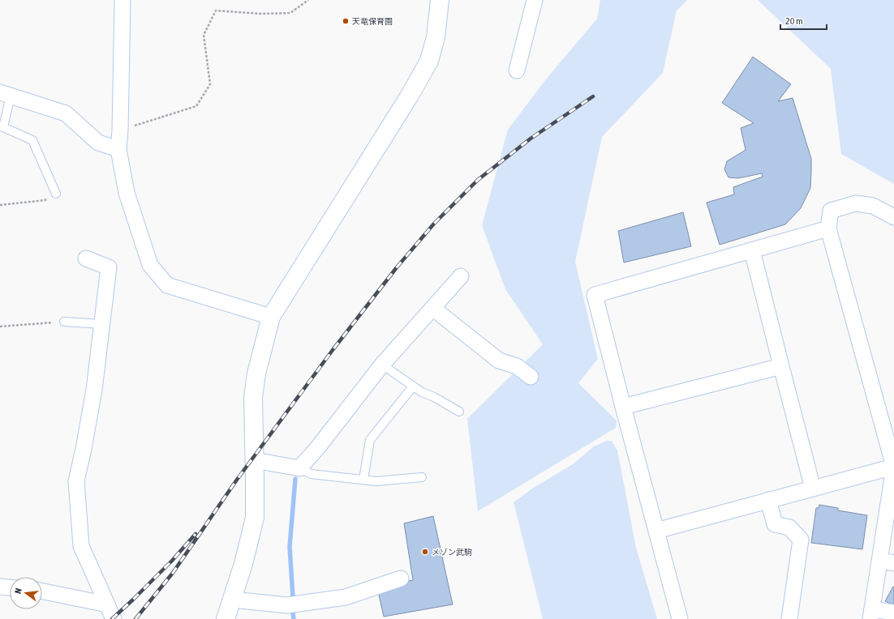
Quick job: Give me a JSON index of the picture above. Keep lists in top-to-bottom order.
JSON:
{
  "places": ["天竜保育園", "メゾン武駒"],
  "scale_bar": "20 m",
  "north": "left"
}
